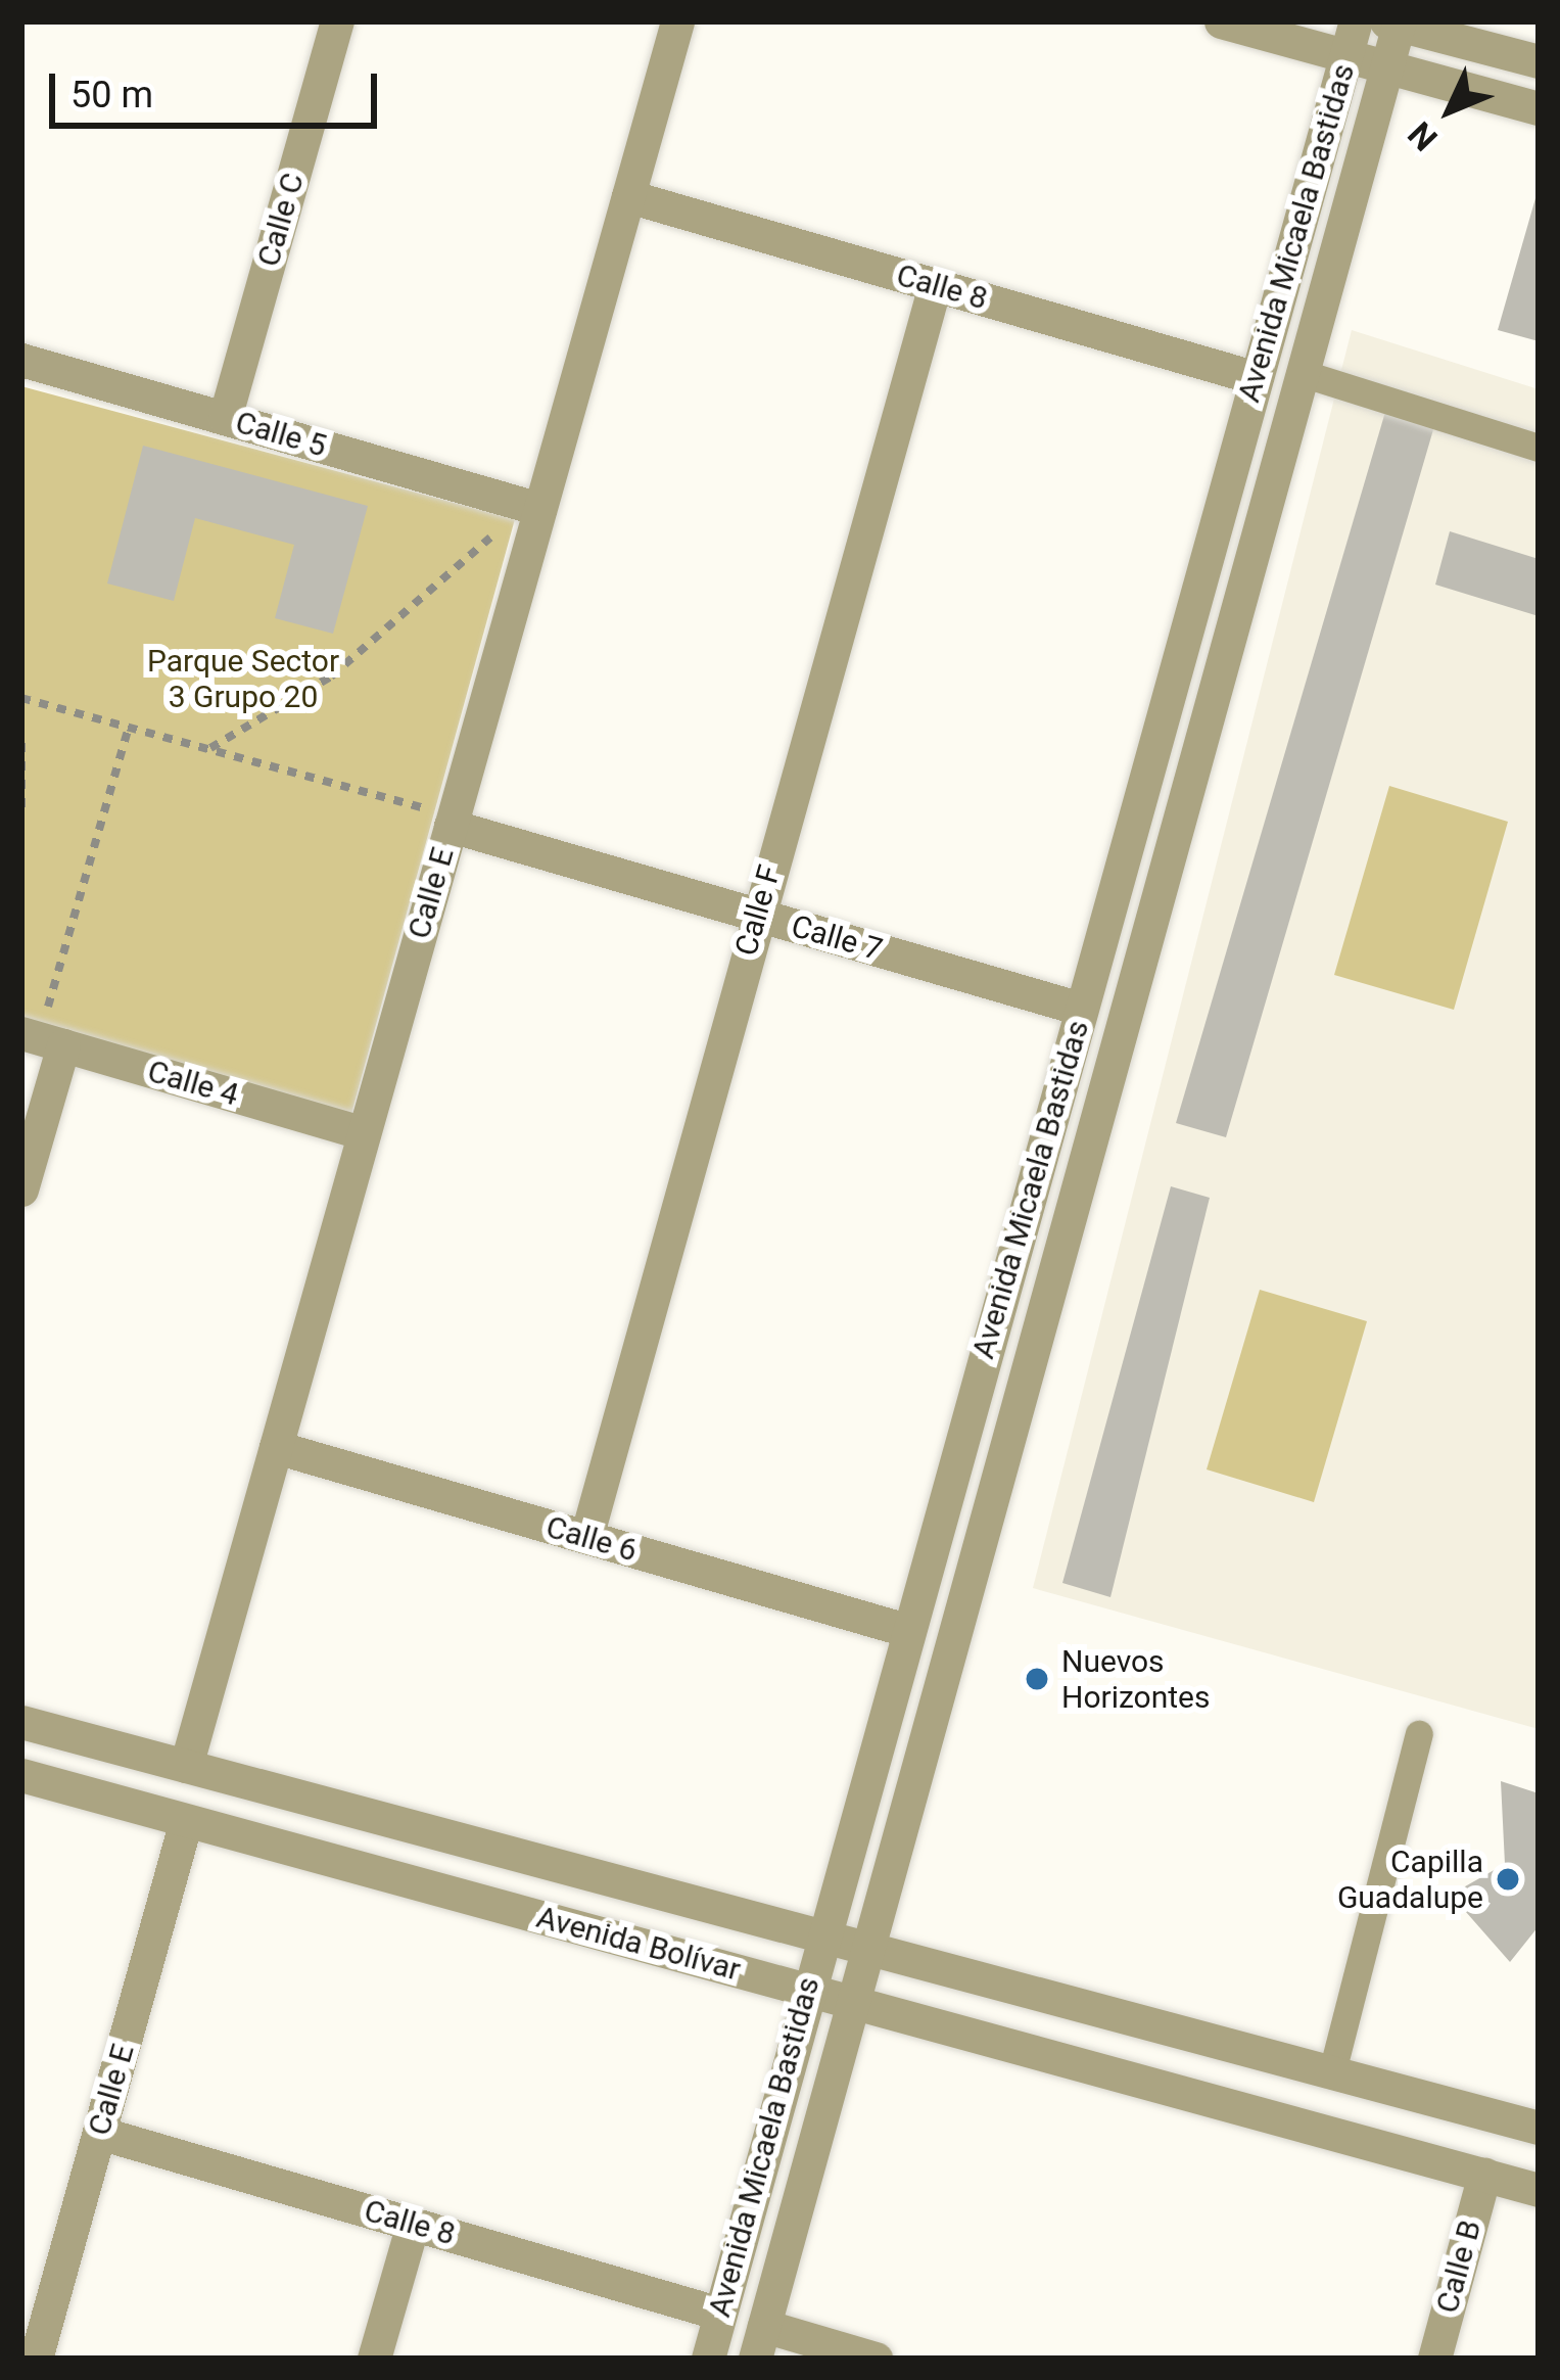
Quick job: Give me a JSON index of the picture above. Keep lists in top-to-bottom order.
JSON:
{
  "streets": {
    "street": [
      "Calle C",
      "Avenida Micaela Bastidas",
      "Calle 8",
      "Calle 5",
      "Calle E",
      "Calle F",
      "Calle 7",
      "Calle 4",
      "Calle 6",
      "Avenida Bolívar",
      "Calle B"
    ]
  },
  "crossings": [
    ["Calle C", "Calle 5"],
    ["Avenida Micaela Bastidas", "Calle 8"],
    ["Avenida Micaela Bastidas", "Calle 7"],
    ["Avenida Micaela Bastidas", "Calle 6"],
    ["Avenida Micaela Bastidas", "Avenida Bolívar"],
    ["Calle 8", "Calle E"],
    ["Calle 8", "Calle F"],
    ["Calle 5", "Calle E"],
    ["Calle E", "Calle 7"],
    ["Calle E", "Calle 4"],
    ["Calle E", "Calle 6"],
    ["Calle E", "Avenida Bolívar"],
    ["Calle F", "Calle 7"],
    ["Calle F", "Calle 6"],
    ["Avenida Bolívar", "Calle B"]
  ],
  "parks": ["Parque Sector 3 Grupo 20"],
  "places": ["Nuevos Horizontes", "Capilla Guadalupe"],
  "scale_bar": "50 m",
  "north": "bottom left"
}
